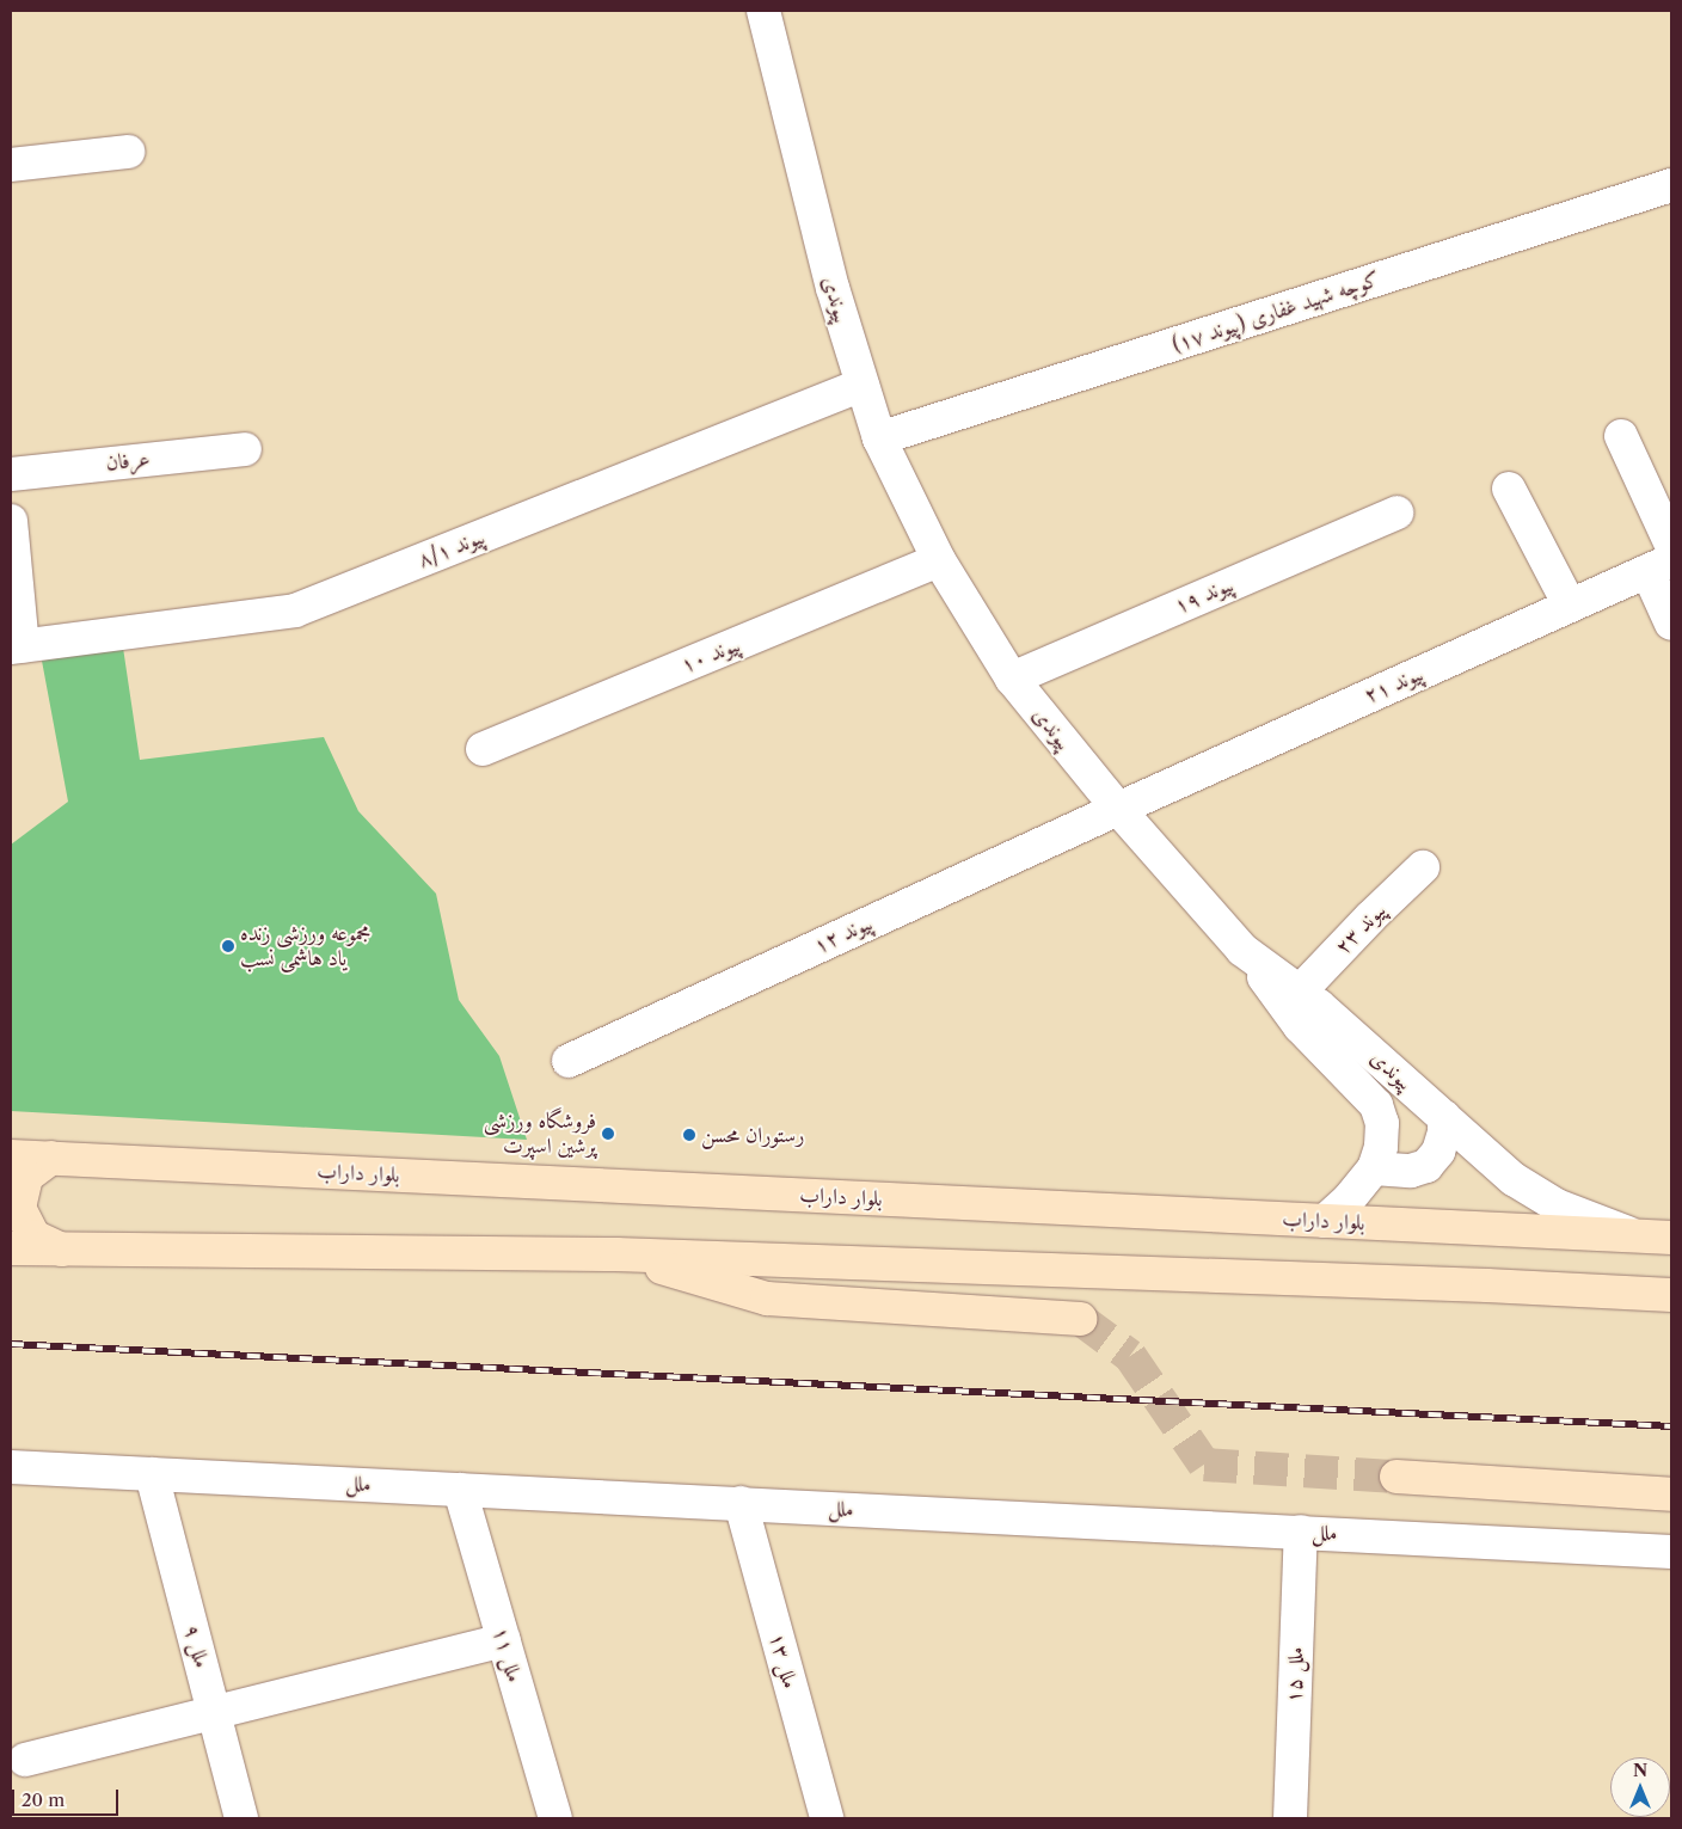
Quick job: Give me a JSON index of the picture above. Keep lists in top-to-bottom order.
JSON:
{
  "streets": {
    "main road": ["بلوار داراب"],
    "street": [
      "پیوندی",
      "کوچه شهید غفاری (پیوند ۱۷)",
      "عرفان",
      "پیوند ۸/۱",
      "پیوند ۱۹",
      "پیوند ۱۰",
      "پیوند ۲۱",
      "پیوند ۲۳",
      "پیوند ۱۲",
      "ملل",
      "ملل ۹",
      "ملل ۱۱",
      "ملل ۱۳",
      "ملل ۱۵"
    ]
  },
  "crossings": [
    ["پیوندی", "کوچه شهید غفاری (پیوند ۱۷)"],
    ["پیوندی", "پیوند ۸/۱"],
    ["پیوندی", "پیوند ۱۹"],
    ["پیوندی", "پیوند ۱۰"],
    ["پیوندی", "پیوند ۲۱"],
    ["پیوندی", "پیوند ۲۳"],
    ["پیوندی", "پیوند ۱۲"],
    ["پیوندی", "بلوار داراب"],
    ["پیوند ۲۱", "پیوند ۱۲"],
    ["ملل", "ملل ۹"],
    ["ملل", "ملل ۱۱"],
    ["ملل", "ملل ۱۳"],
    ["ملل", "ملل ۱۵"]
  ],
  "places": ["مجموعه ورزشی زنده یاد هاشمی نسب", "فروشگاه ورزشی پرشین اسپرت", "رستوران محسن"],
  "scale_bar": "20 m",
  "north": "top"
}
